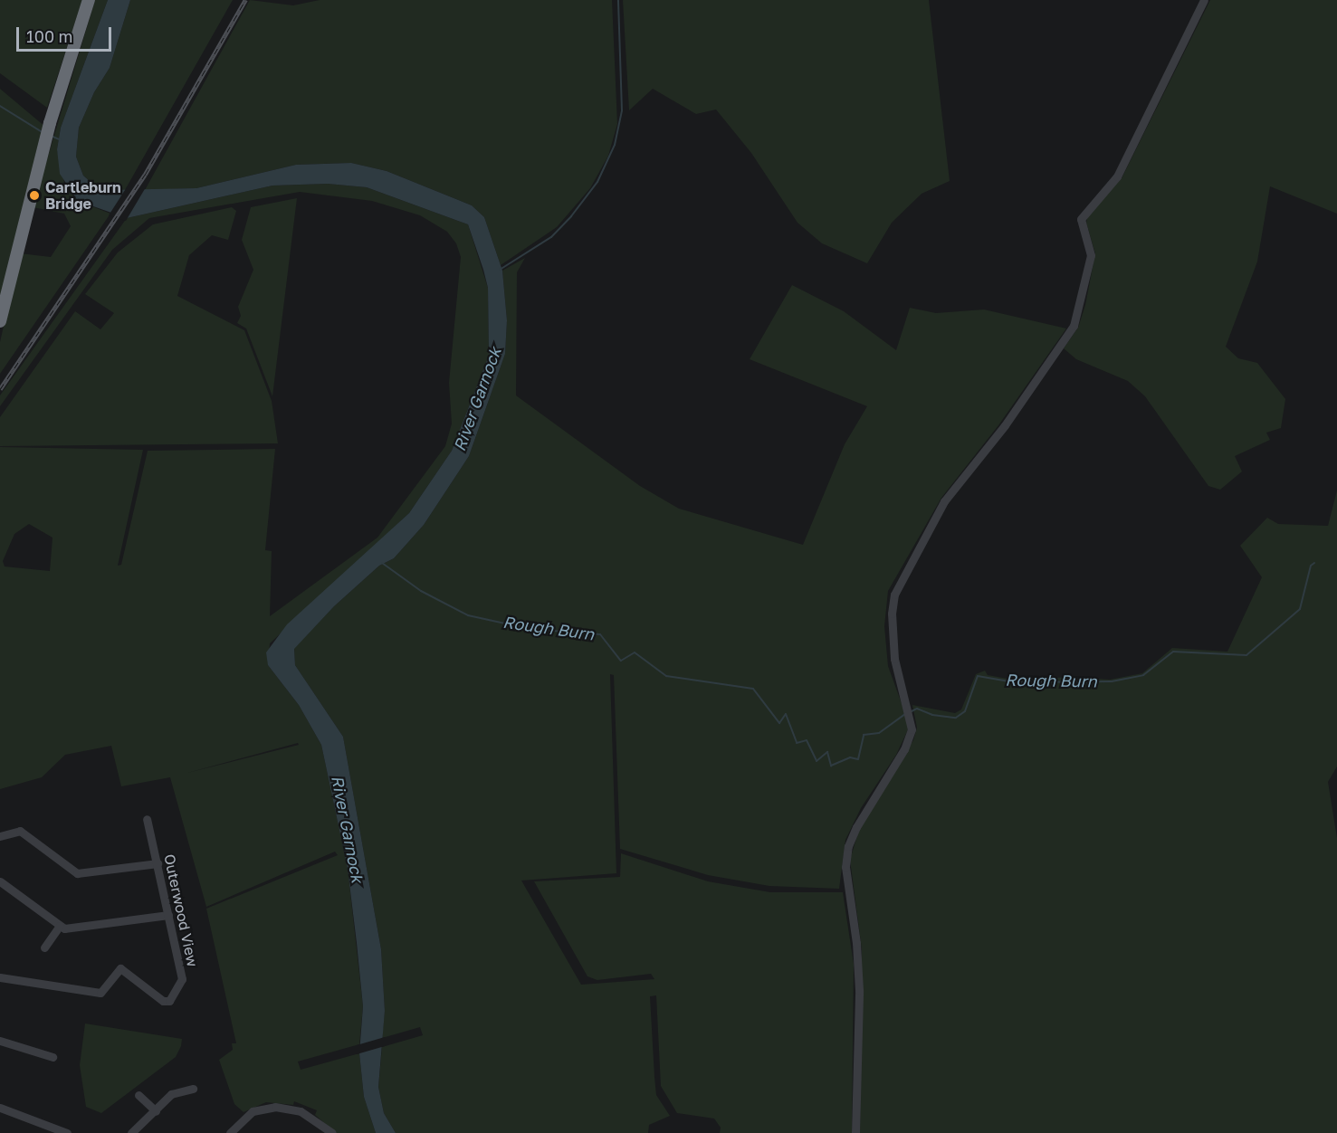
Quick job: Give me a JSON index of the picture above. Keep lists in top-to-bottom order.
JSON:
{
  "streets": {
    "street": ["Outerwood View"]
  },
  "water": ["River Garnock", "Rough Burn"],
  "places": ["Cartleburn Bridge"],
  "scale_bar": "100 m"
}
